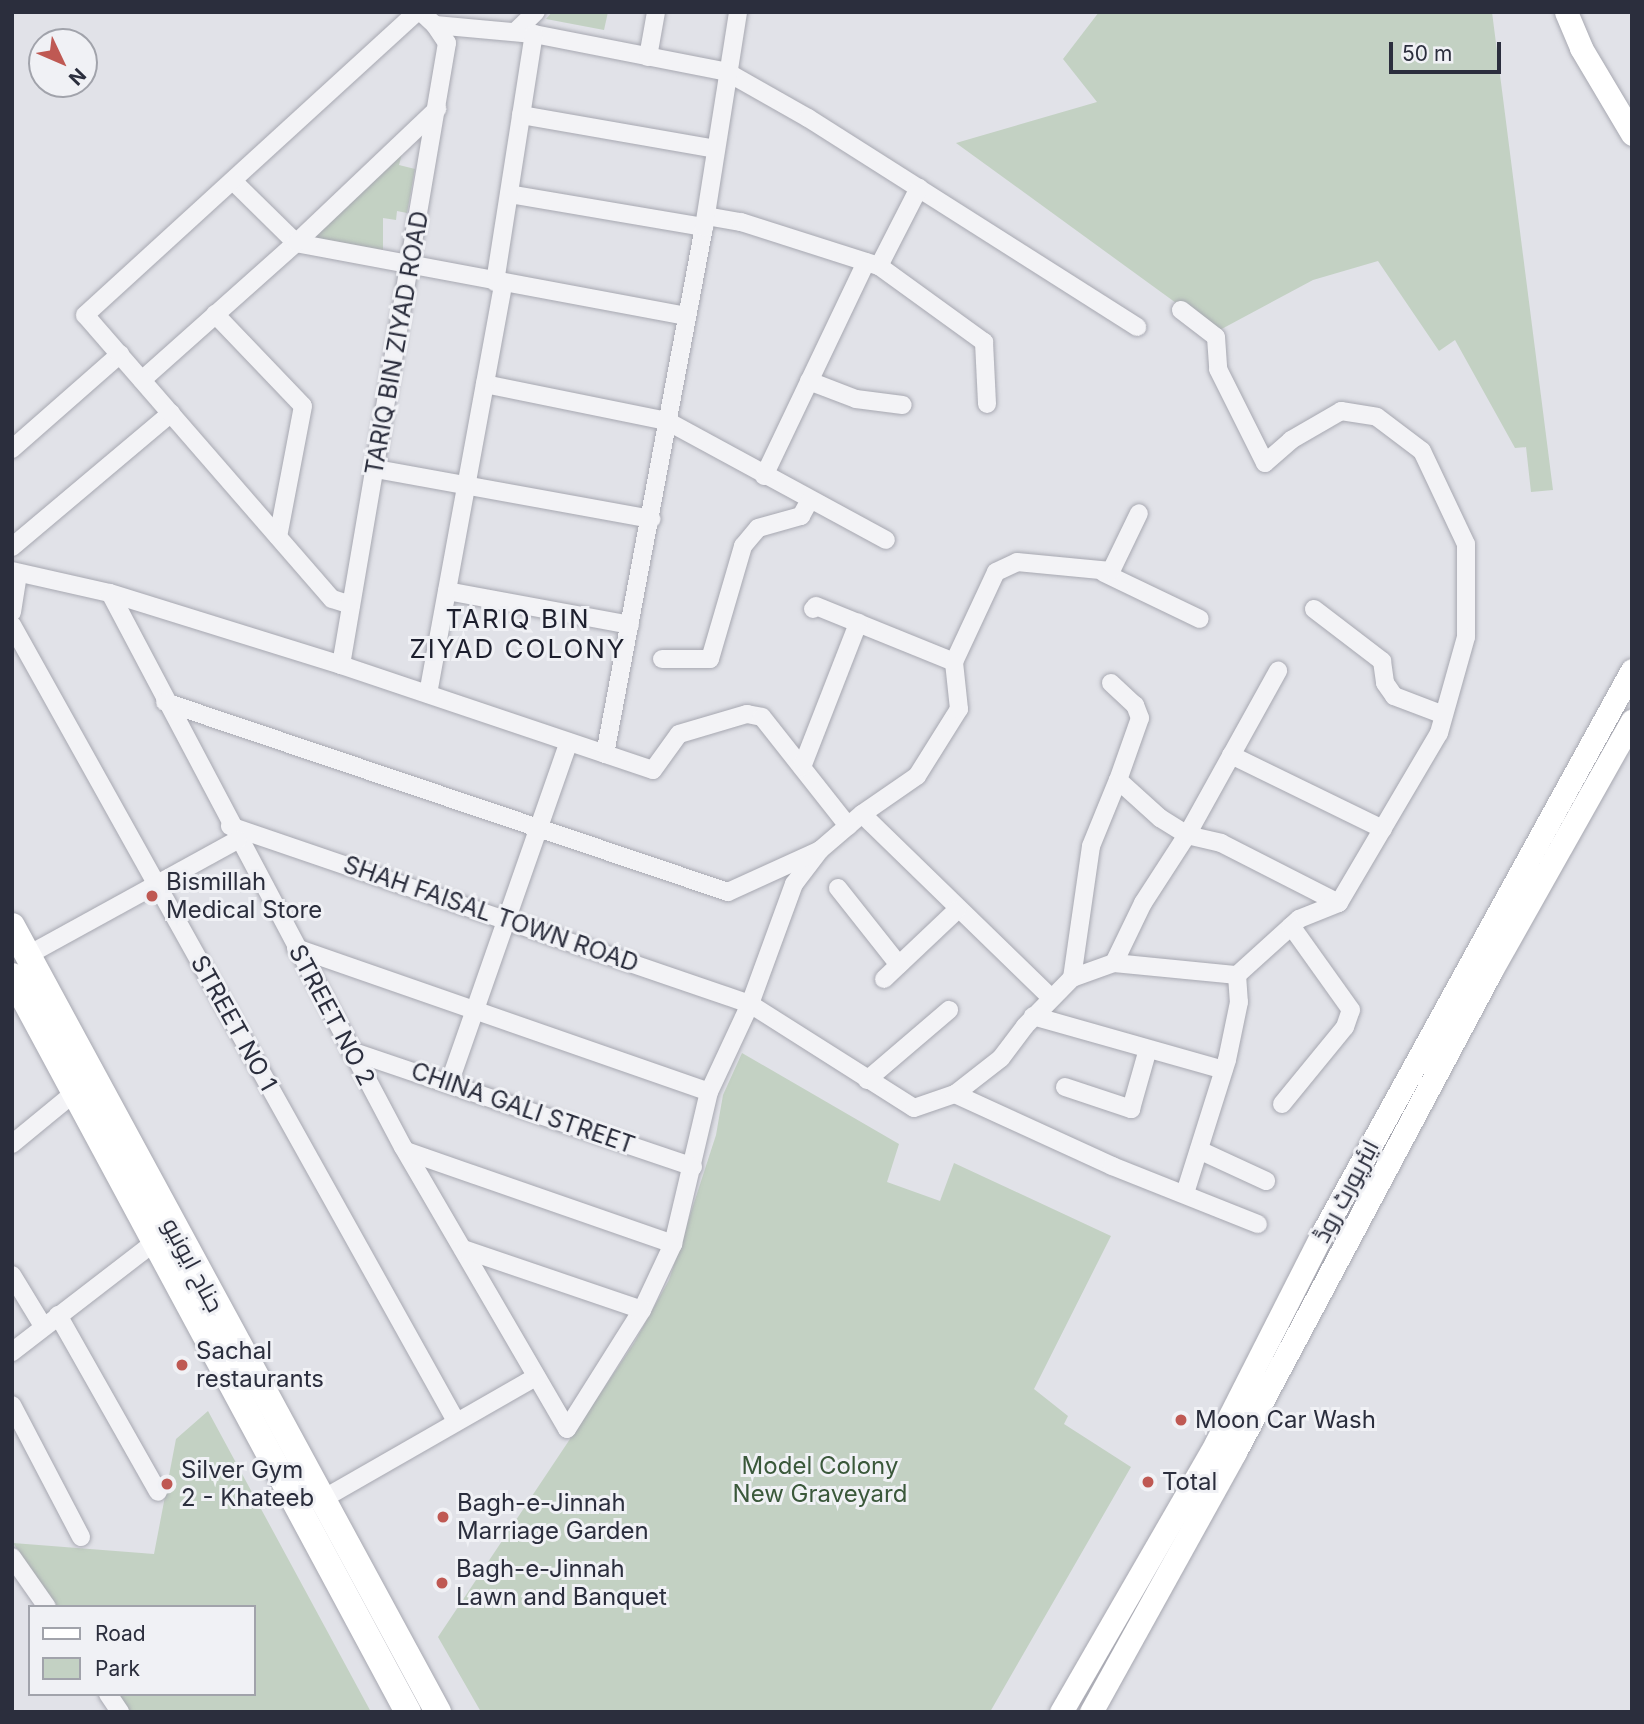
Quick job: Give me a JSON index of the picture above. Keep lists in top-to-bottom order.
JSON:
{
  "streets": {
    "highway": ["جناح ایونیو"],
    "main road": ["ایئرپورٹ روڈ"],
    "street": [
      "TARIQ BIN ZIYAD ROAD",
      "SHAH FAISAL TOWN ROAD",
      "STREET NO 2",
      "STREET NO 1",
      "CHINA GALI STREET"
    ]
  },
  "crossings": [
    ["SHAH FAISAL TOWN ROAD", "STREET NO 2"],
    ["STREET NO 2", "CHINA GALI STREET"]
  ],
  "districts": ["TARIQ BIN ZIYAD COLONY"],
  "parks": ["Model Colony New Graveyard"],
  "places": [
    "Bismillah Medical Store",
    "Sachal restaurants",
    "Moon Car Wash",
    "Total",
    "Silver Gym 2 - Khateeb",
    "Bagh-e-Jinnah Marriage Garden",
    "Bagh-e-Jinnah Lawn and Banquet"
  ],
  "legend": ["Road", "Park"],
  "scale_bar": "50 m",
  "north": "bottom right"
}
